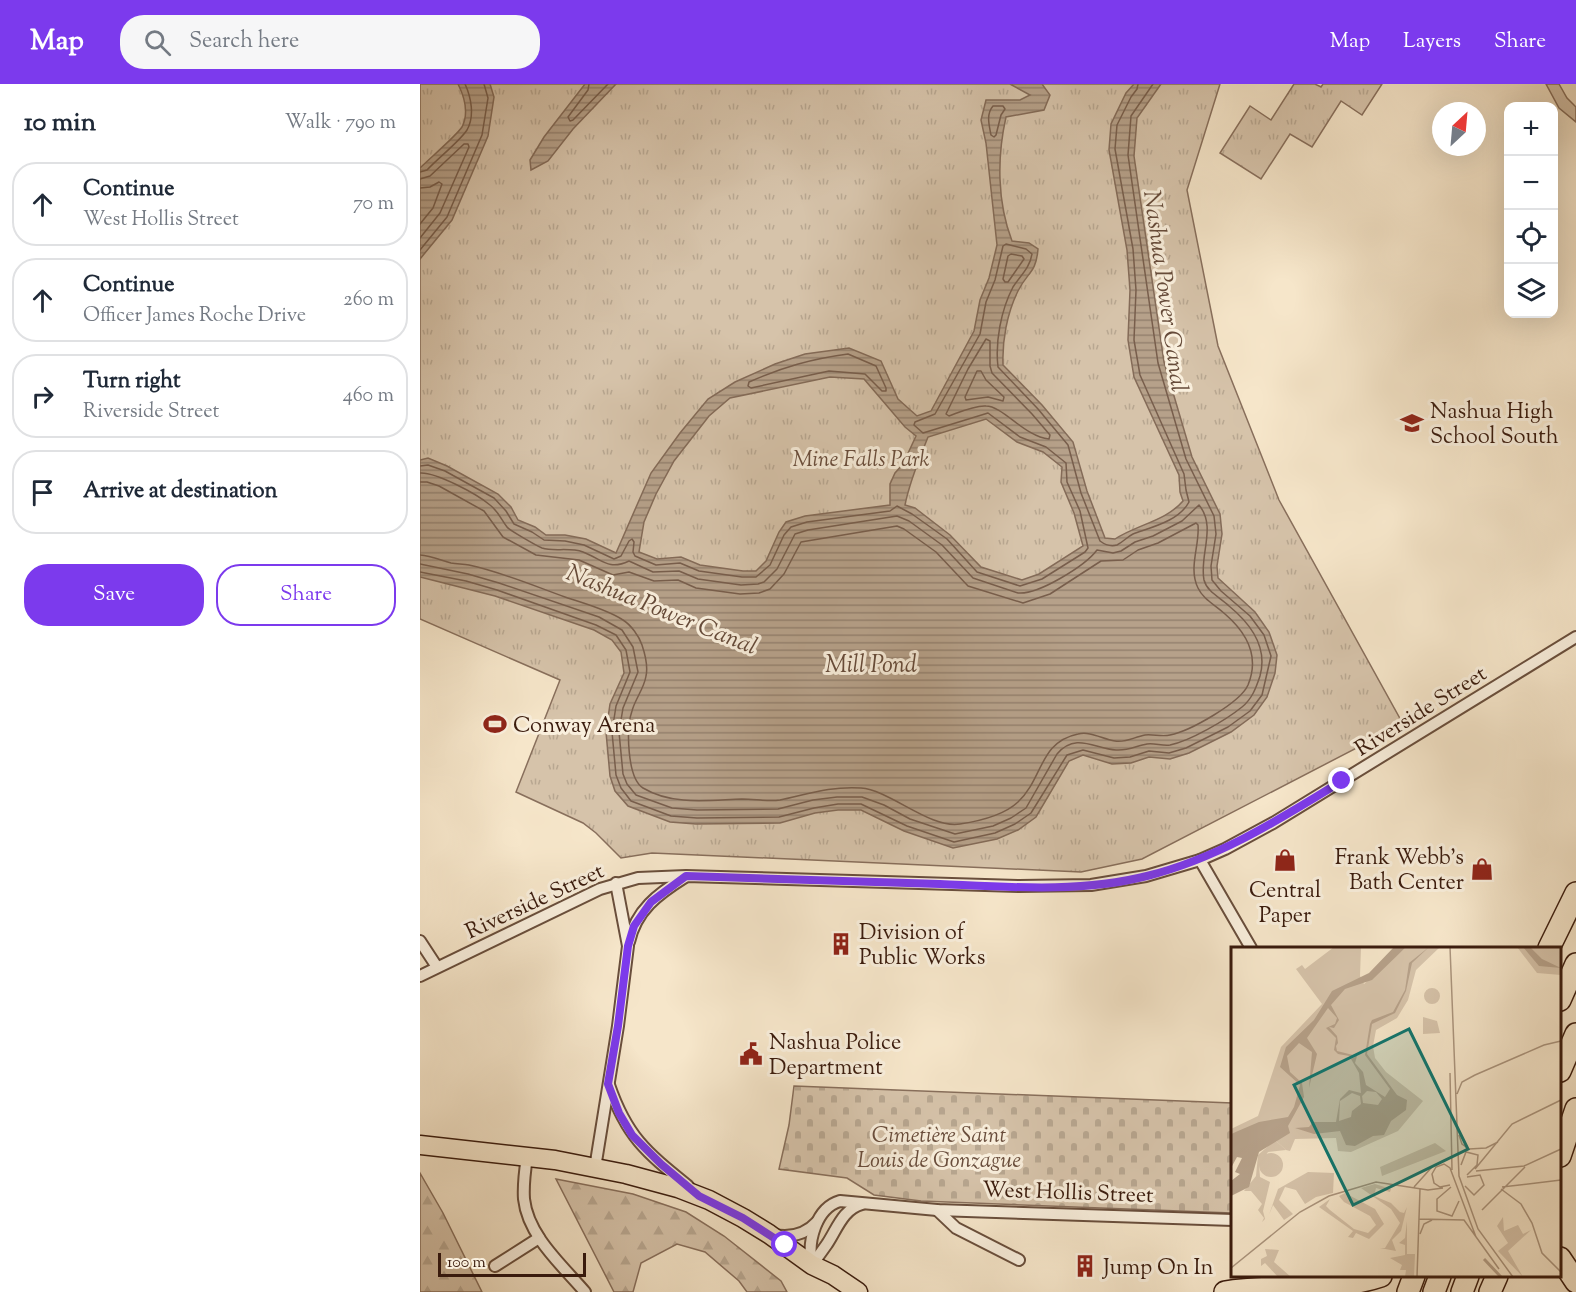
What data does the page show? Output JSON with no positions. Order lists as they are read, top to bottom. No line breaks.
{"streets":{"main road":["West Hollis Street"],"street":["Riverside Street"]},"water":["Nashua Power Canal","Mill Pond"],"parks":["Mine Falls Park","Cimetière Saint Louis de Gonzague"],"places":{"school or university":["Nashua High School South"],"sports":["Conway Arena"],"shop":["Central Paper","Frank Webb's Bath Center"],"building":["Division of Public Works","Jump On In"],"public building":["Nashua Police Department"]},"scale_bar":"100 m","north":"top right","page":{"header":"Map","search":"Search here","nav":["Map","Layers","Share"],"heading":["10 min","Walk · 790 m"],"map_buttons":["+","−"],"list":[["Continue","West Hollis Street","70 m"],["Continue","Officer James Roche Drive","260 m"],["Turn right","Riverside Street","460 m"],"Arrive at destination"],"buttons":["Save","Share"],"scale":"100 m"}}
